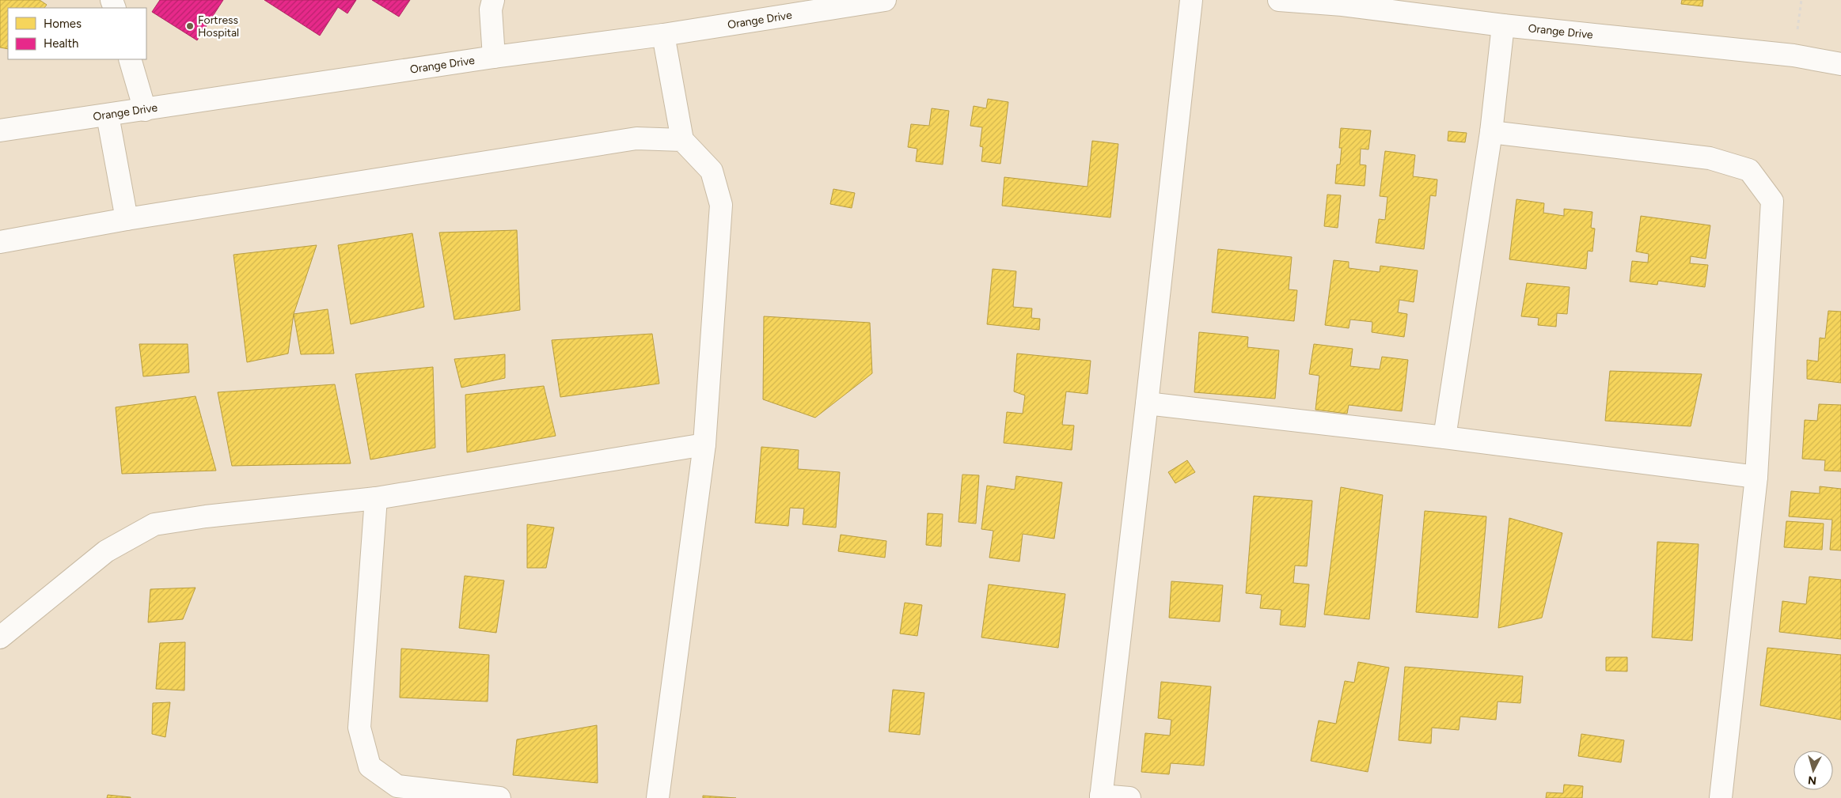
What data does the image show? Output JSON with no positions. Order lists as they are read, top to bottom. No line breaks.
{"streets":{"street":["Orange Drive"]},"places":["Fortress Hospital"],"legend":["Homes","Health"],"north":"bottom"}
